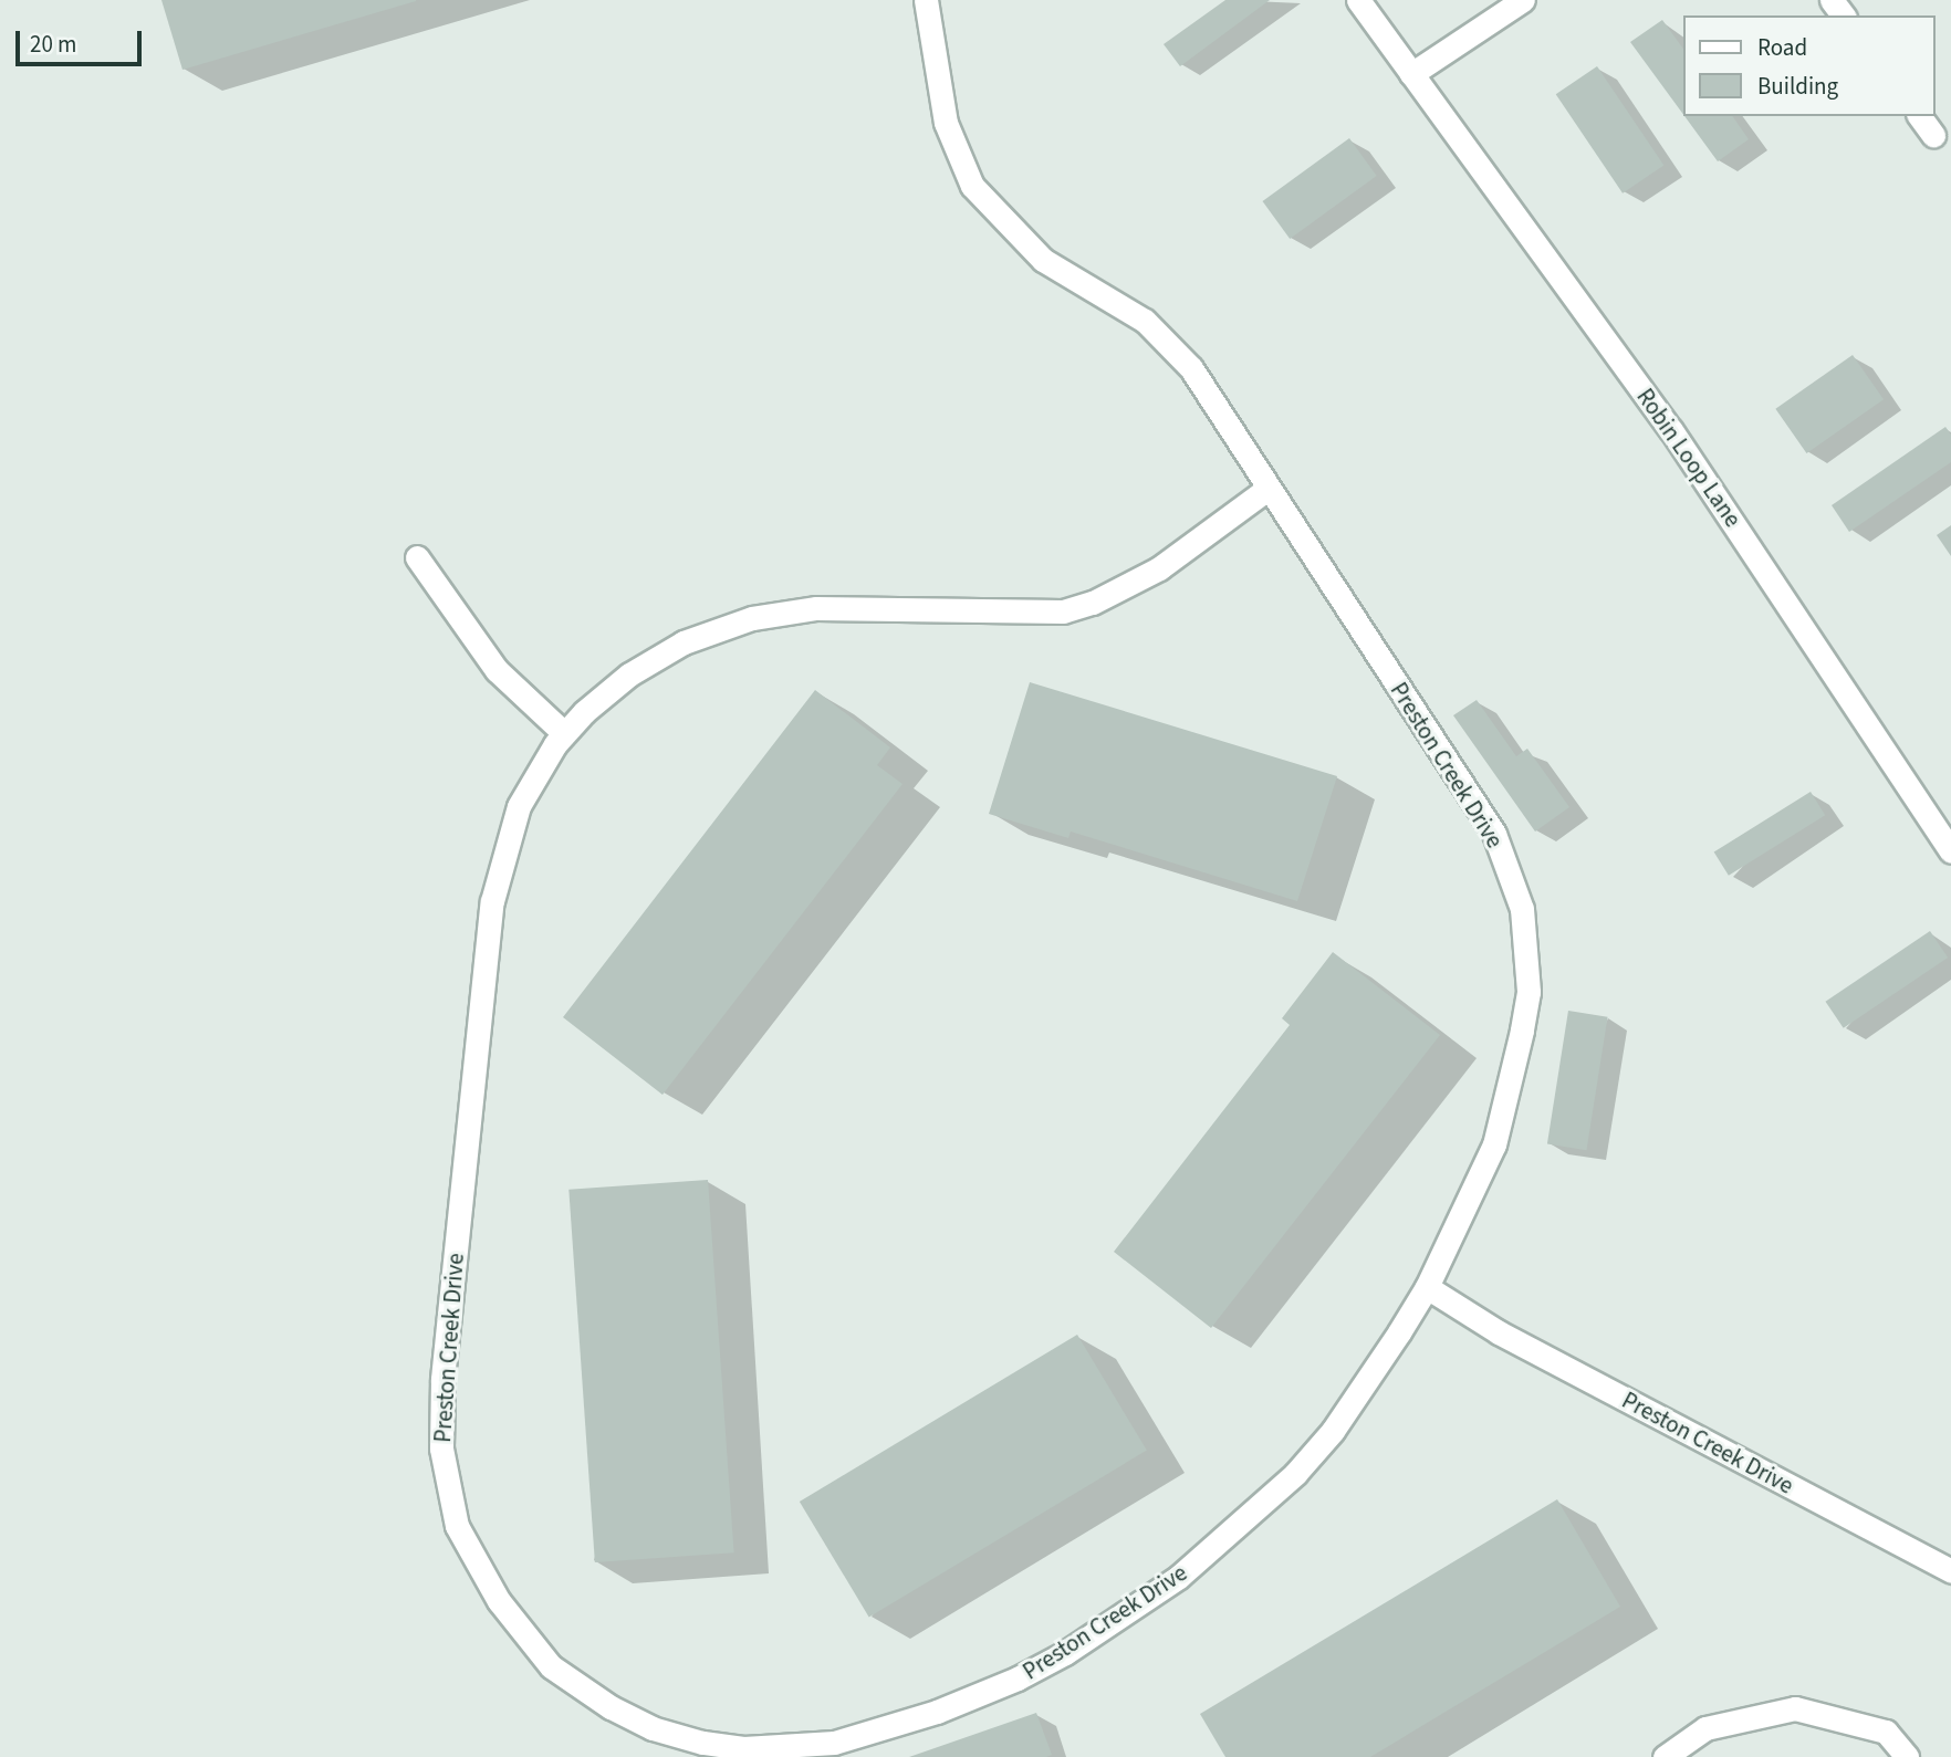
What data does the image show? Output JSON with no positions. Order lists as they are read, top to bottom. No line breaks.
{"streets":{"street":["Robin Loop Lane","Preston Creek Drive"]},"legend":["Road","Building"],"scale_bar":"20 m"}
